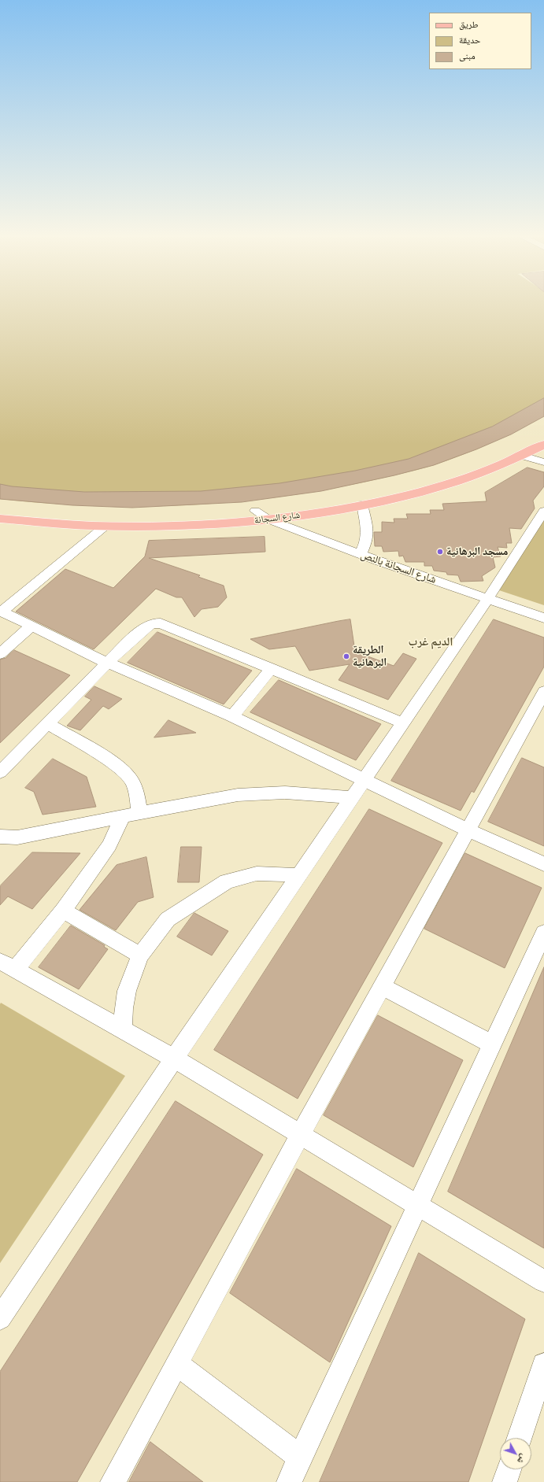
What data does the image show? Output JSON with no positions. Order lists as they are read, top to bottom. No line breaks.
{"streets":{"main road":["شارع السجانة"],"street":["شارع السجانة بالنص"]},"crossings":[["شارع السجانة","شارع السجانة بالنص"]],"districts":["الديم غرب"],"places":["مسجد البرهانية","الطريقة البرهانية"],"legend":["طريق","حديقة","مبنى"],"north":"bottom right"}
